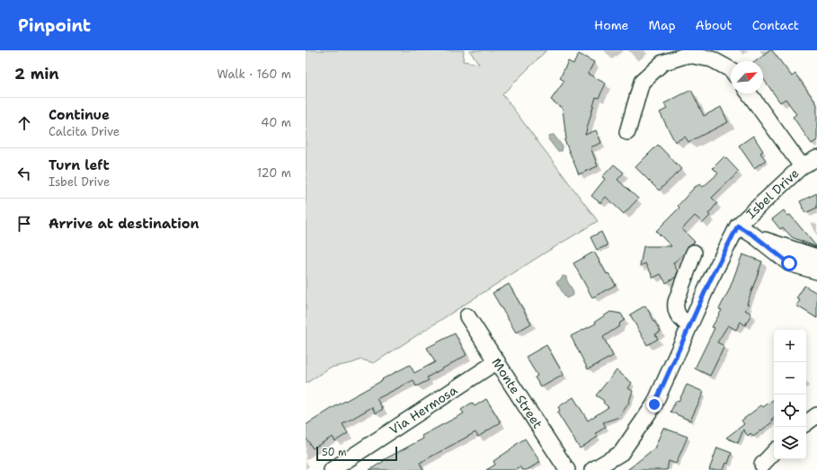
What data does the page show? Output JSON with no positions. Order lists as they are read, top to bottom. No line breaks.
{"streets":{"street":["Isbel Drive","Monte Street","Via Hermosa"]},"crossings":[["Monte Street","Via Hermosa"]],"scale_bar":"50 m","north":"top right","page":{"header":"Pinpoint","nav":["Home","Map","About","Contact"],"heading":["2 min","Walk · 160 m"],"list":[["Continue","Calcita Drive","40 m"],["Turn left","Isbel Drive","120 m"],"Arrive at destination"],"map_buttons":["+","−"],"scale":"50 m"}}
